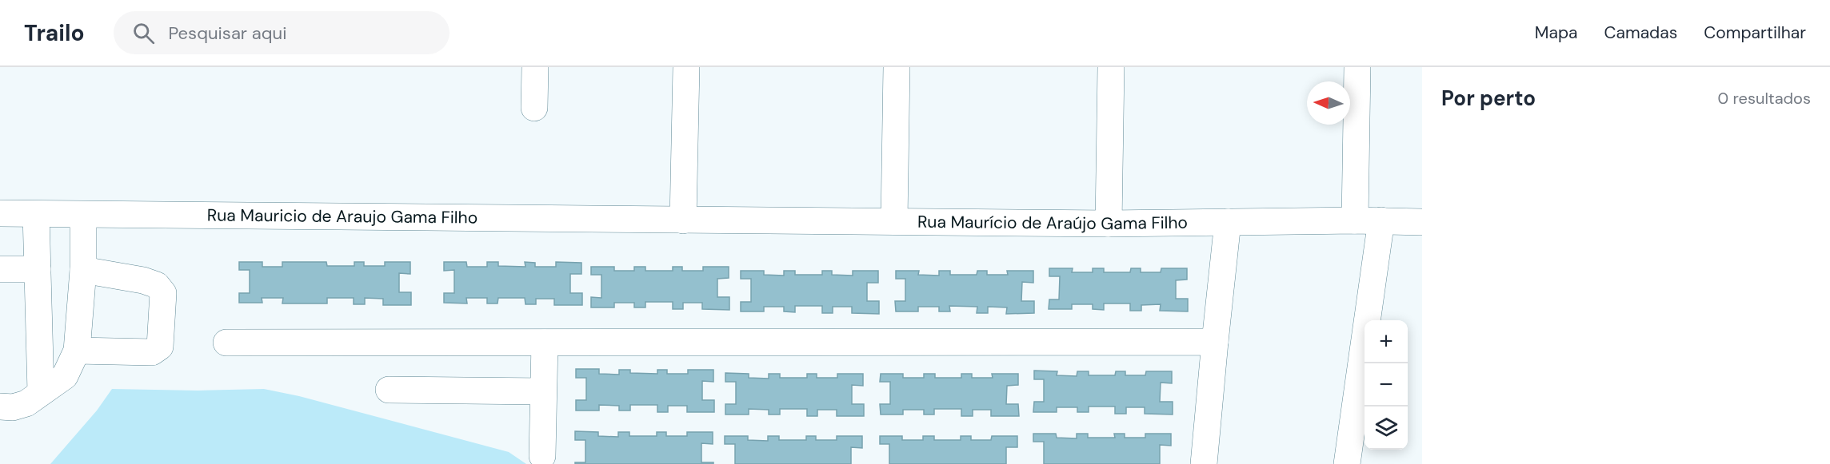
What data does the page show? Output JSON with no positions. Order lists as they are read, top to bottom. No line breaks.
{"streets":{"street":["Rua Mauricio de Araujo Gama Filho","Rua Maurício de Araújo Gama Filho"]},"crossings":[["Rua Mauricio de Araujo Gama Filho","Rua Maurício de Araújo Gama Filho"]],"north":"left","page":{"header":"Trailo","search":"Pesquisar aqui","nav":["Mapa","Camadas","Compartilhar"],"heading":["Por perto","0 resultados"],"map_buttons":["+","−"]}}
